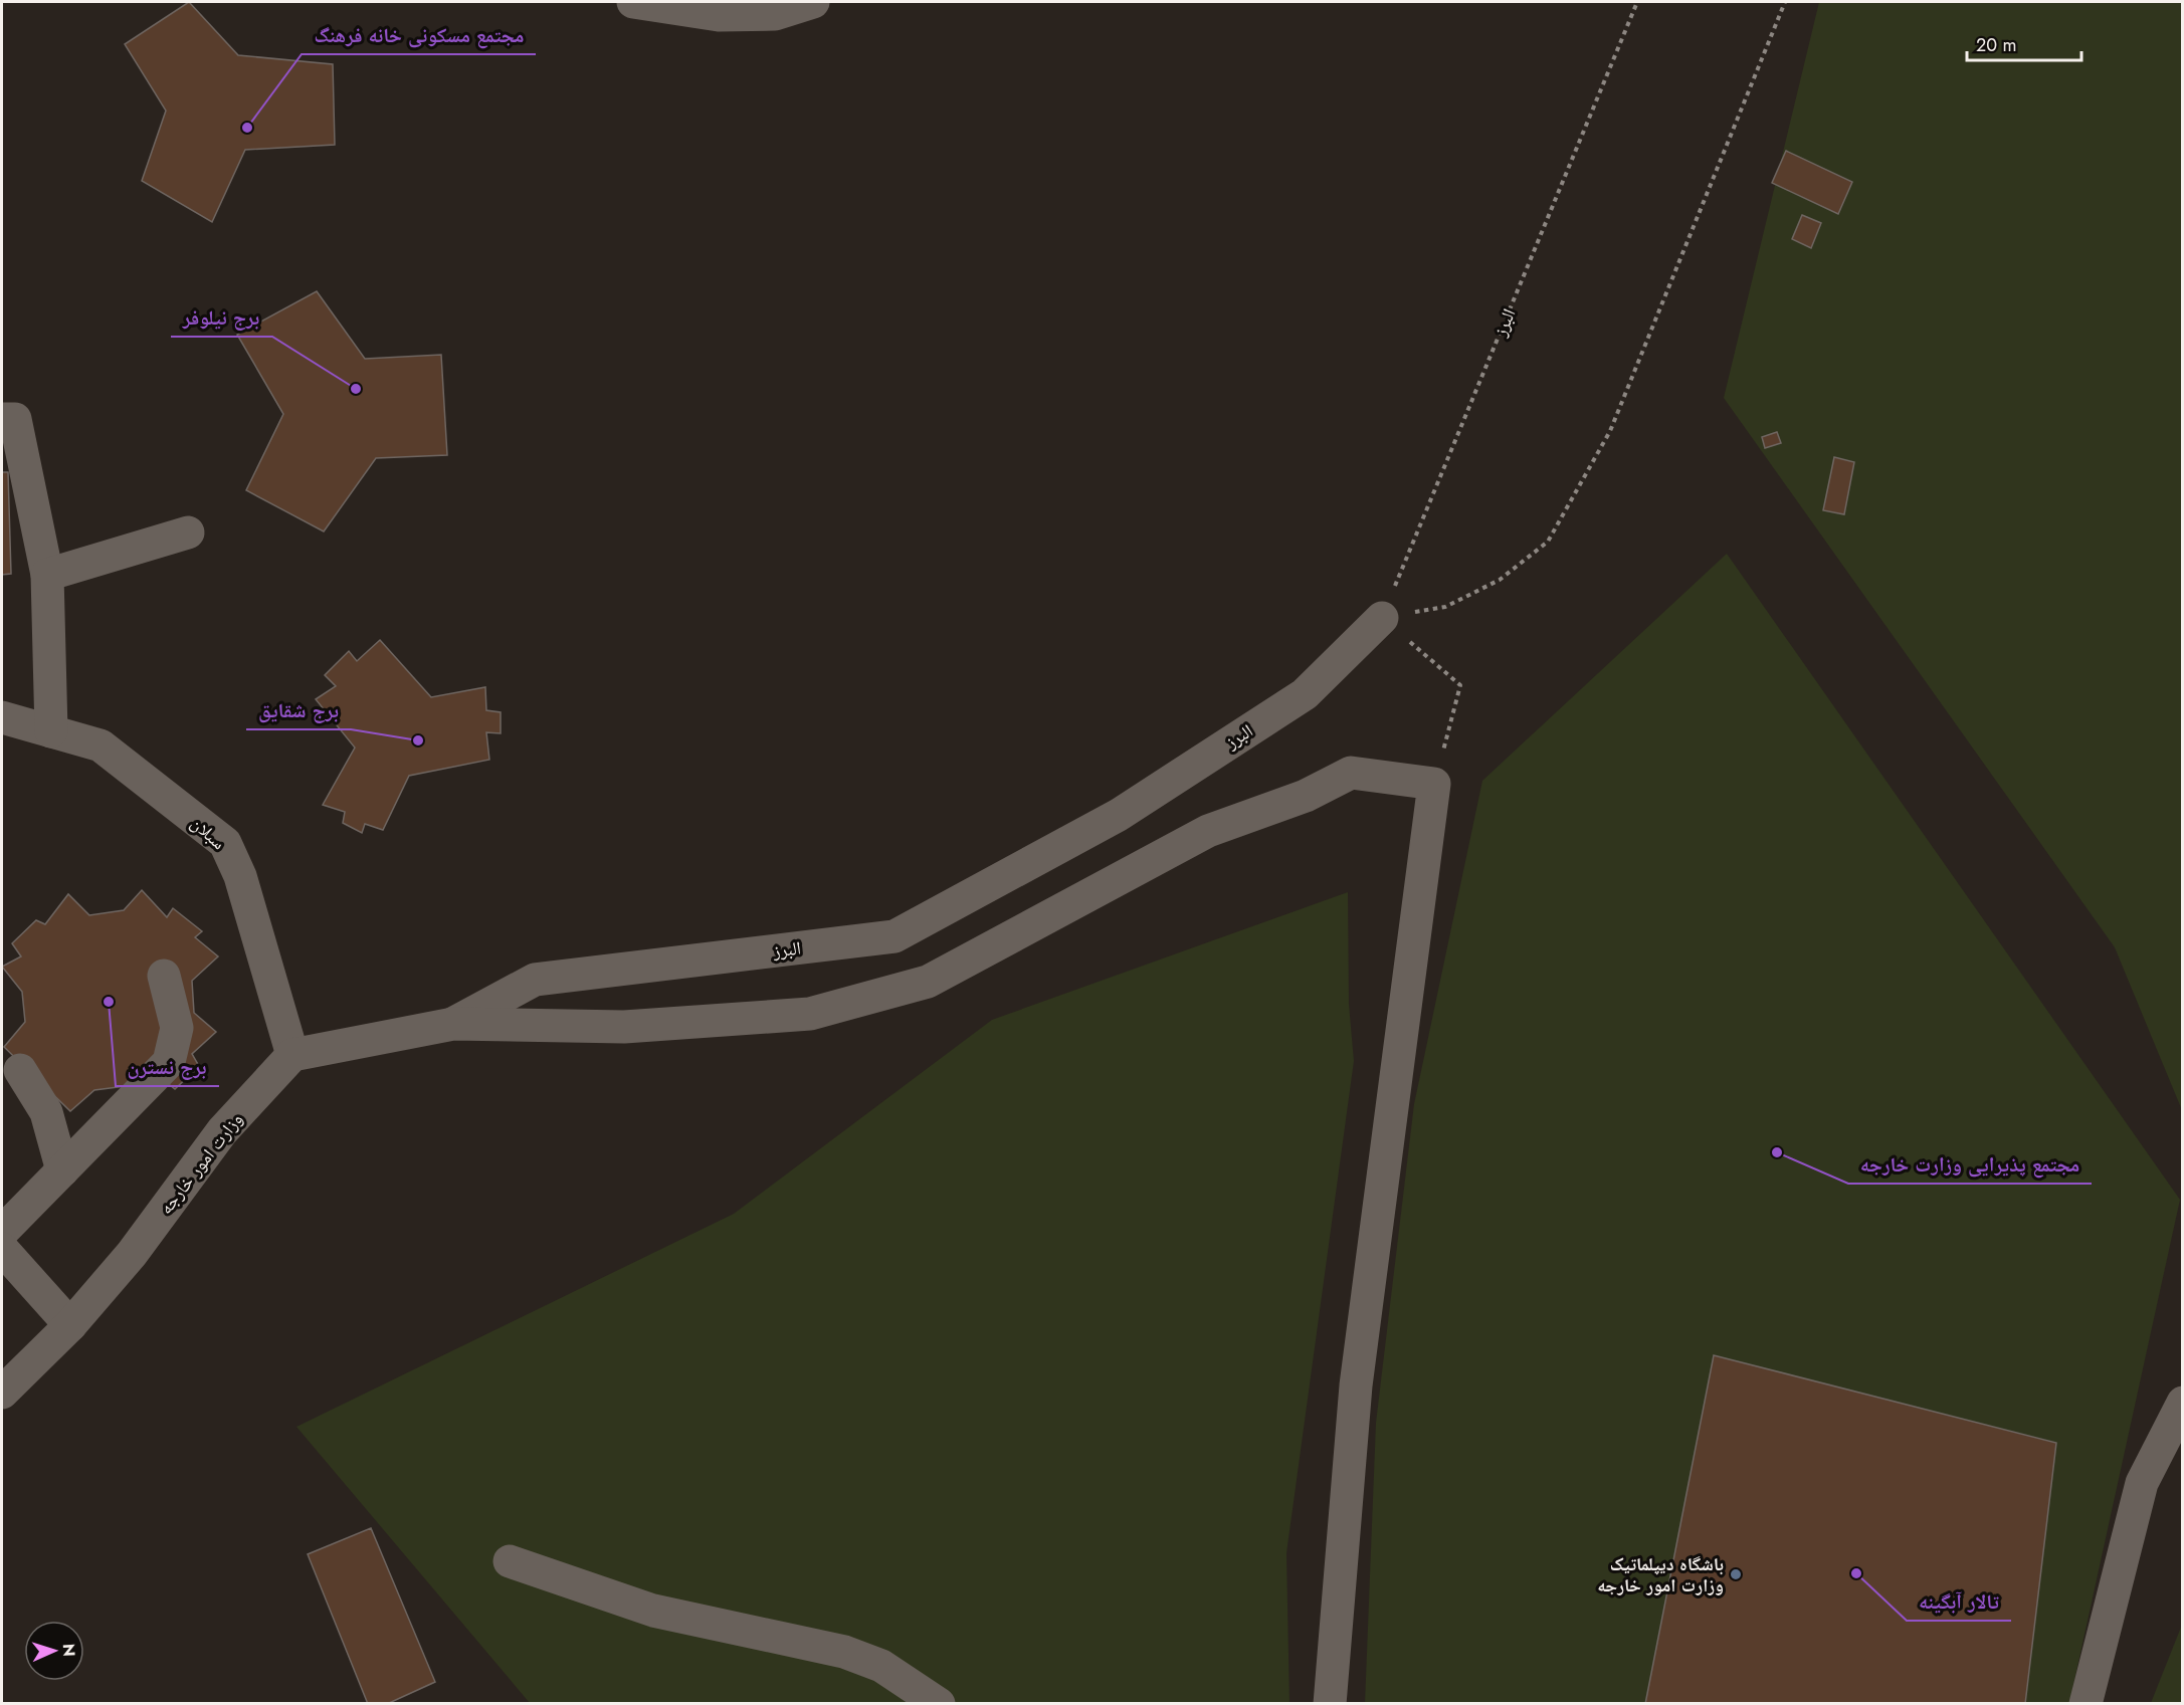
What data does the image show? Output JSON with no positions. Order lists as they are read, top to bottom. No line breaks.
{"streets":{"street":["البرز","سبلان","وزارت امور خارجه"]},"crossings":[["سبلان","وزارت امور خارجه"]],"places":["مجتمع مسکونی خانه فرهنگ","برج نیلوفر","برج شقایق","برج نسترن","مجتمع پذیرایی وزارت خارجه","تالار آبگینه","باشگاه دیپلماتیک وزارت امور خارجه"],"scale_bar":"20 m","north":"right"}
